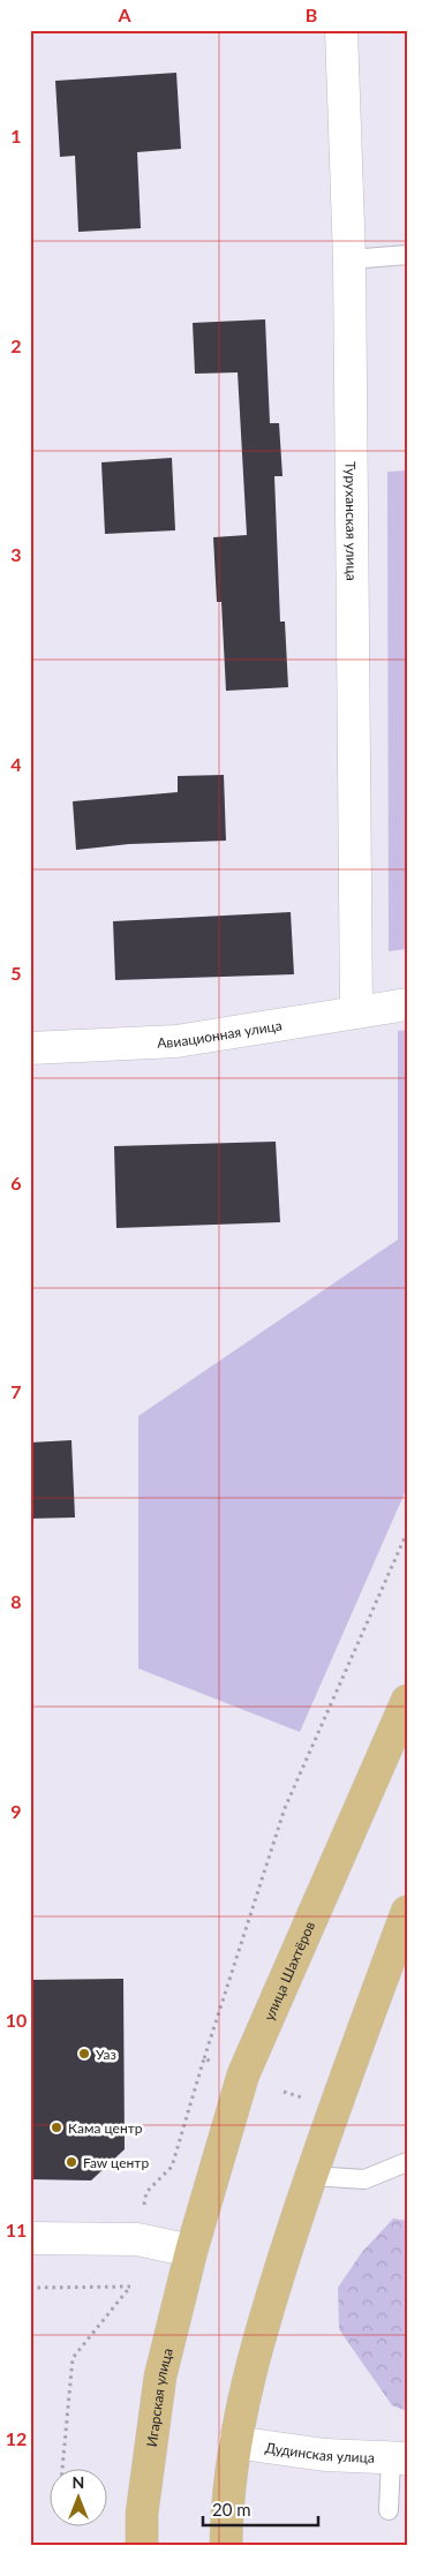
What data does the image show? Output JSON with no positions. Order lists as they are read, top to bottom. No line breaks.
{"streets":{"main road":["улица Шахтёров","Игарская улица"],"street":["Туруханская улица","Авиационная улица","Дудинская улица"]},"crossings":[["Туруханская улица","Авиационная улица"],["улица Шахтёров","Игарская улица"]],"places":["Уаз","Кама центр","Faw центр"],"scale_bar":"20 m","north":"top","grid":{"columns":["A","B"],"rows":["1","2","3","4","5","6","7","8","9","10","11","12"]}}
